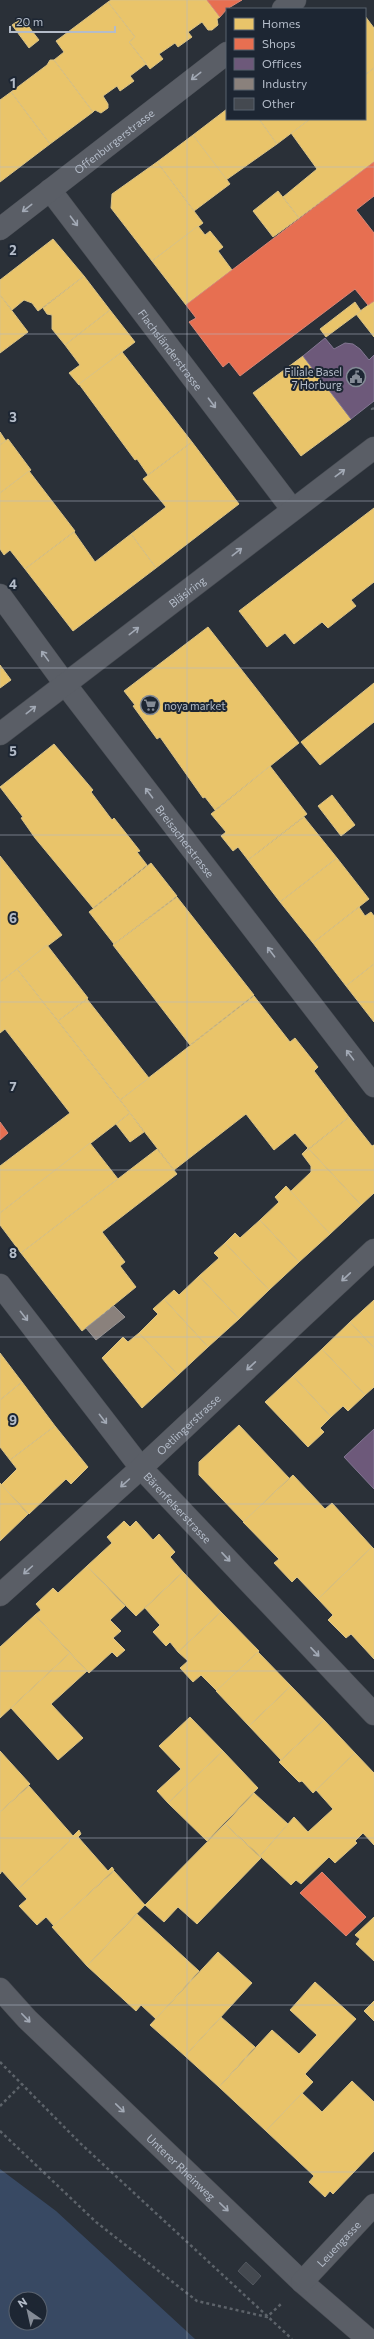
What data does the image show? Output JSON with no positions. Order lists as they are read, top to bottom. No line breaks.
{"streets":{"street":["Offenburgerstrasse","Flachsländerstrasse","Bläsiring","Breisacherstrasse","Oetlingerstrasse","Bärenfelserstrasse","Unterer Rheinweg","Leuengasse"]},"crossings":[["Offenburgerstrasse","Flachsländerstrasse"],["Flachsländerstrasse","Bläsiring"],["Bläsiring","Breisacherstrasse"],["Oetlingerstrasse","Bärenfelserstrasse"],["Unterer Rheinweg","Leuengasse"]],"one_way":["Offenburgerstrasse","Flachsländerstrasse","Bläsiring","Breisacherstrasse","Oetlingerstrasse","Bärenfelserstrasse","Unterer Rheinweg"],"places":{"public building":["Filiale Basel 7 Horburg"],"supermarket":["noya market"]},"legend":["Homes","Shops","Offices","Industry","Other"],"scale_bar":"20 m","north":"top left","grid":{"rows":["1","2","3","4","5","6","7","8","9"]}}
